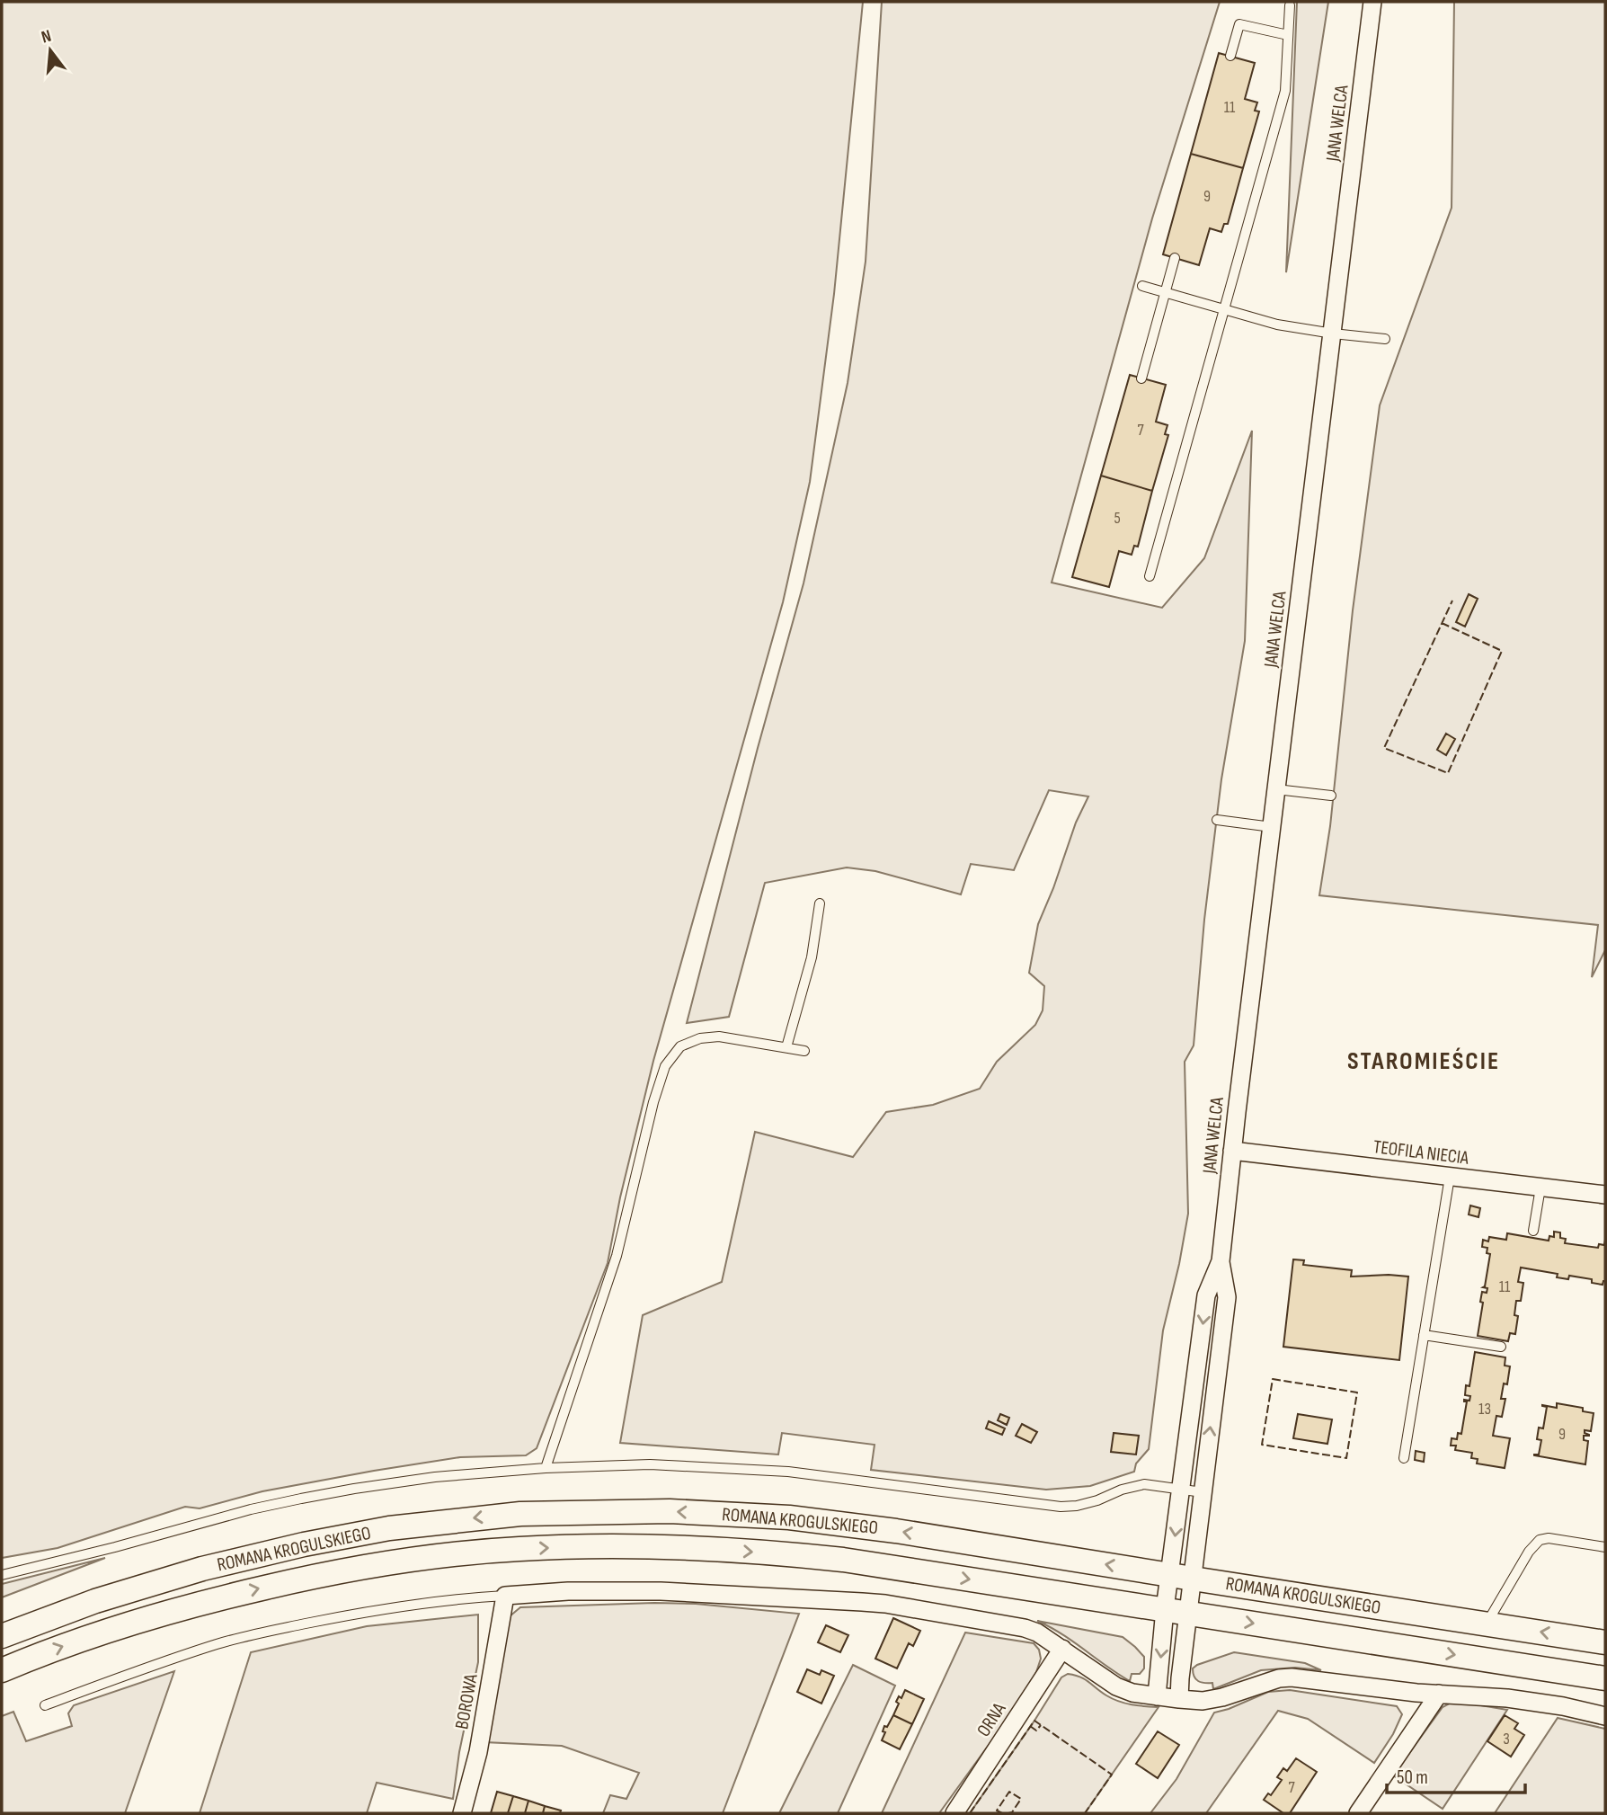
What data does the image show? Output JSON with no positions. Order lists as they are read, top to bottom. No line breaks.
{"streets":{"main road":["ROMANA KROGULSKIEGO"],"street":["JANA WELCA","TEOFILA NIECIA","BOROWA","ORNA"]},"crossings":[["JANA WELCA","TEOFILA NIECIA"],["JANA WELCA","ROMANA KROGULSKIEGO"]],"districts":["STAROMIEŚCIE"],"house_numbers":["11","9","7","5","11","13","9","3","7"],"scale_bar":"50 m","north":"top"}
